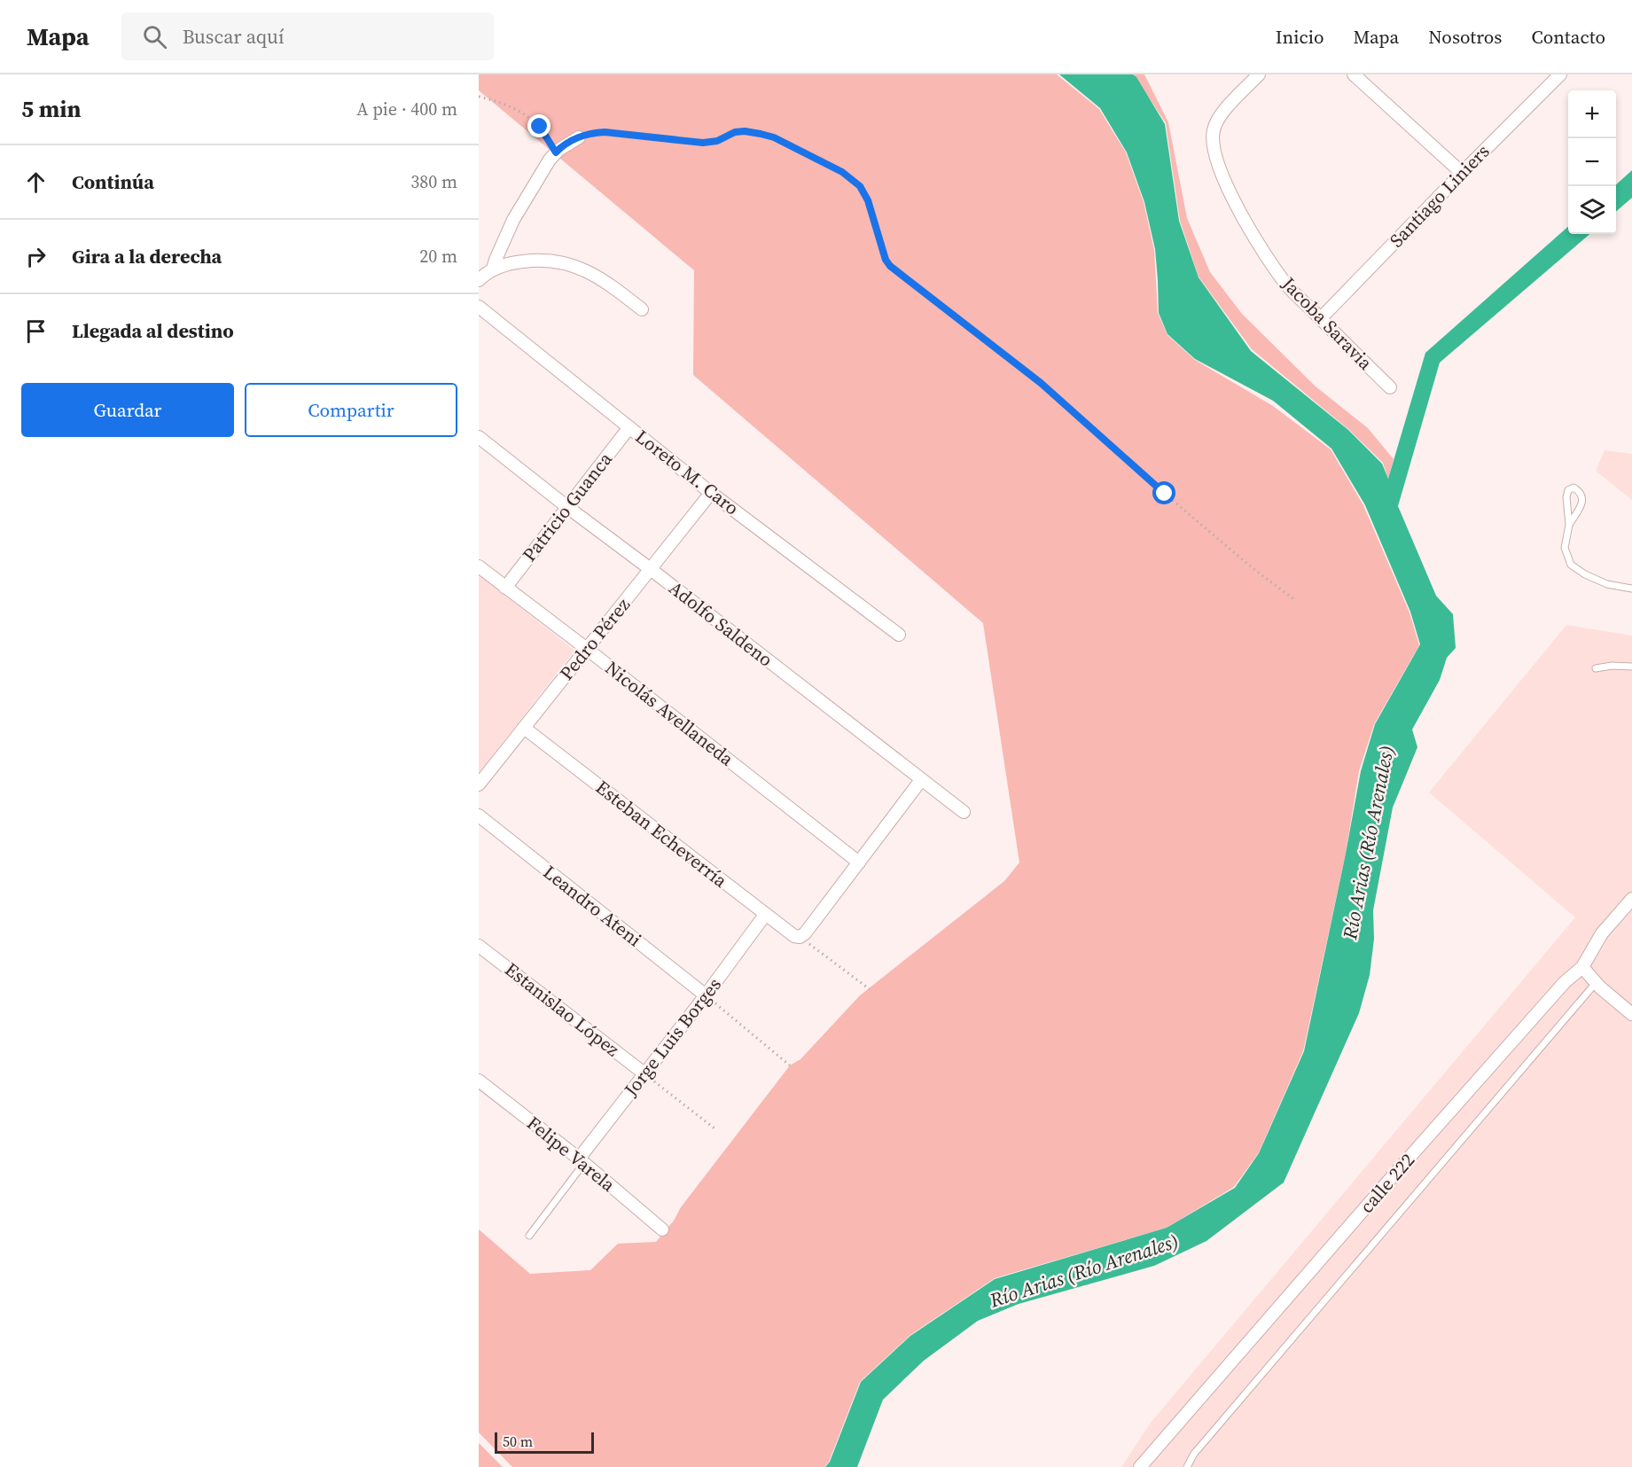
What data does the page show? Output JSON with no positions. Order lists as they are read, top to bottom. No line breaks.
{"streets":{"street":["Santiago Liniers","Jacoba Saravia","Loreto M. Caro","Patricio Guanca","Adolfo Saldeno","Pedro Pérez","Nicolás Avellaneda","Esteban Echeverría","Leandro Ateni","Estanislao López","Jorge Luis Borges","Felipe Varela","calle 222"]},"crossings":[["Santiago Liniers","Jacoba Saravia"],["Loreto M. Caro","Patricio Guanca"],["Loreto M. Caro","Pedro Pérez"],["Patricio Guanca","Adolfo Saldeno"],["Patricio Guanca","Nicolás Avellaneda"],["Adolfo Saldeno","Pedro Pérez"],["Pedro Pérez","Nicolás Avellaneda"],["Pedro Pérez","Esteban Echeverría"],["Esteban Echeverría","Jorge Luis Borges"],["Leandro Ateni","Jorge Luis Borges"],["Estanislao López","Jorge Luis Borges"],["Jorge Luis Borges","Felipe Varela"]],"water":["Río Arias (Río Arenales)"],"scale_bar":"50 m","page":{"header":"Mapa","search":"Buscar aquí","nav":["Inicio","Mapa","Nosotros","Contacto"],"heading":["5 min","A pie · 400 m"],"map_buttons":["+","−"],"list":[["Continúa","380 m"],["Gira a la derecha","20 m"],"Llegada al destino"],"buttons":["Guardar","Compartir"],"scale":"50 m"}}
